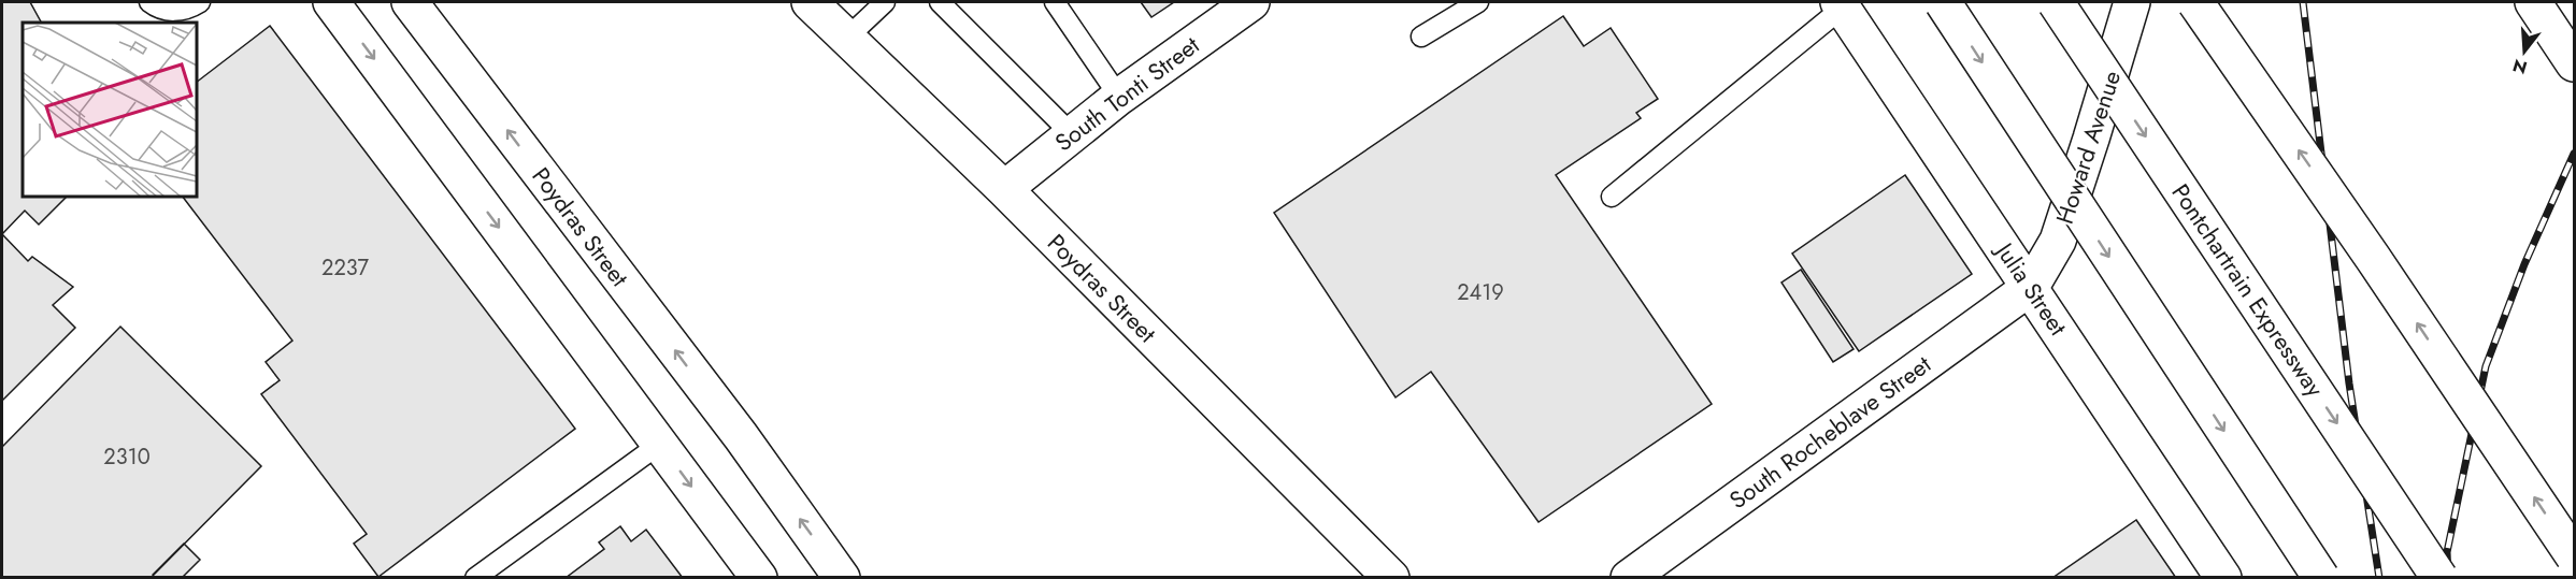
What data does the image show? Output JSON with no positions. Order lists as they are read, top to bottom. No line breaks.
{"streets":{"main road":["South Tonti Street","Howard Avenue","Poydras Street","Julia Street","Pontchartrain Expressway","South Rocheblave Street"]},"crossings":[["South Tonti Street","Poydras Street"],["Howard Avenue","Julia Street"],["Howard Avenue","South Rocheblave Street"],["Julia Street","South Rocheblave Street"]],"house_numbers":["2237","2419","2310"],"north":"bottom"}
